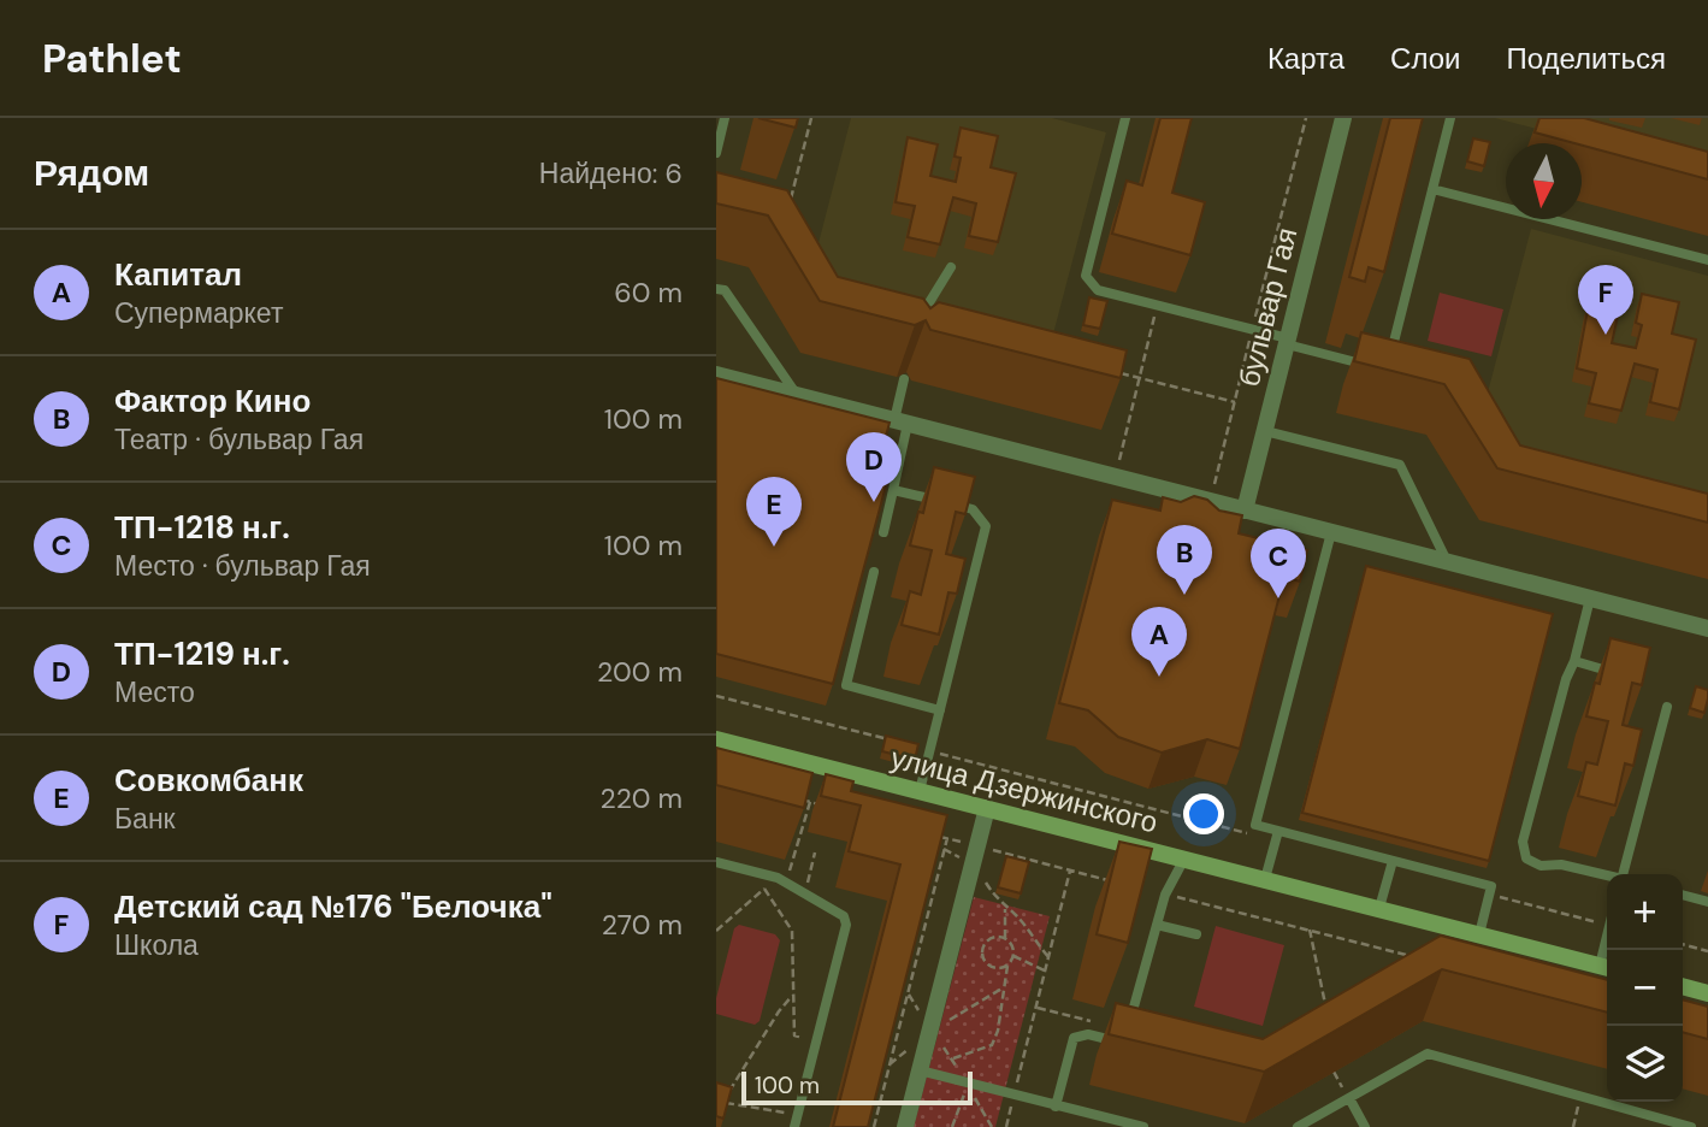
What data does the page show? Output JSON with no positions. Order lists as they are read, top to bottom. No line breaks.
{"streets":{"main road":["улица Дзержинского"],"street":["бульвар Гая"]},"scale_bar":"100 m","north":"bottom","page":{"header":"Pathlet","nav":["Карта","Слои","Поделиться"],"heading":["Рядом","Найдено: 6"],"list":[{"mark":"A","name":"Капитал","note":"Супермаркет","value":"60 m"},{"mark":"B","name":"Фактор Кино","note":"Театр · бульвар Гая","value":"100 m"},{"mark":"C","name":"ТП-1218 н.г.","note":"Место · бульвар Гая","value":"100 m"},{"mark":"D","name":"ТП-1219 н.г.","note":"Место","value":"200 m"},{"mark":"E","name":"Совкомбанк","note":"Банк","value":"220 m"},{"mark":"F","name":"Детский сад №176 \"Белочка\"","note":"Школа","value":"270 m"}],"pins":["F","D","E","B","C","A"],"map_buttons":["+","−"],"scale":"100 m"}}
